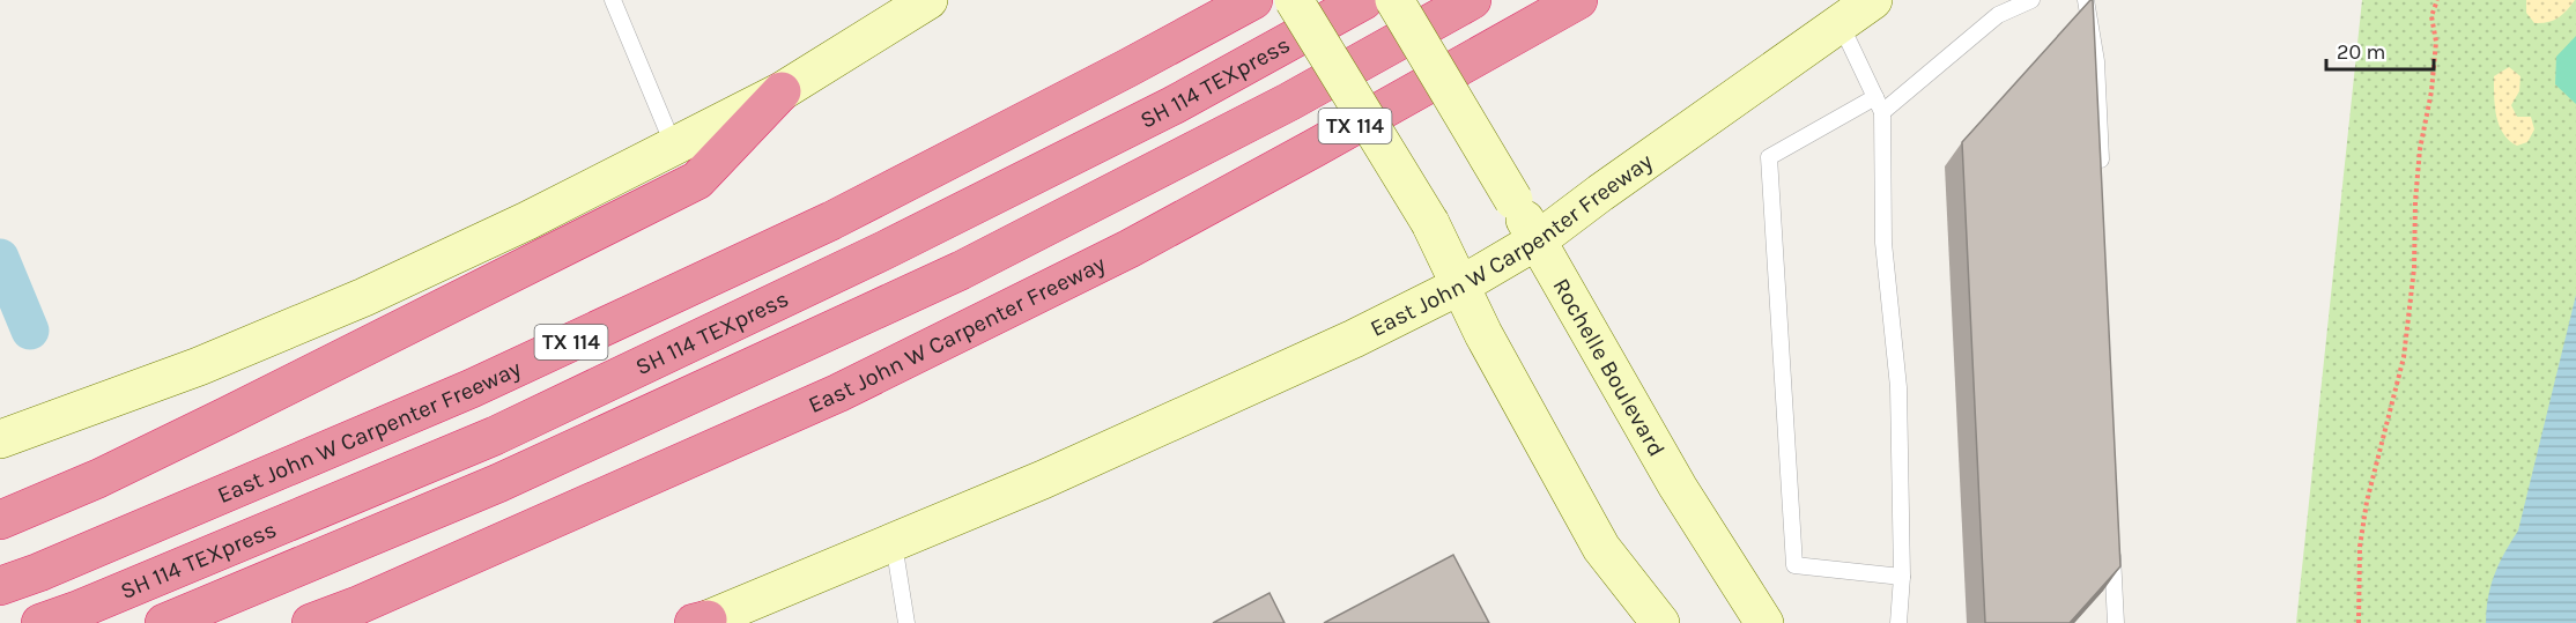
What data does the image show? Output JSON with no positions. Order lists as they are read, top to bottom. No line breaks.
{"streets":{"highway":["SH 114 TEXpress","TX 114","East John W Carpenter Freeway"],"main road":["Rochelle Boulevard"]},"crossings":[["East John W Carpenter Freeway","Rochelle Boulevard"]],"scale_bar":"20 m"}
